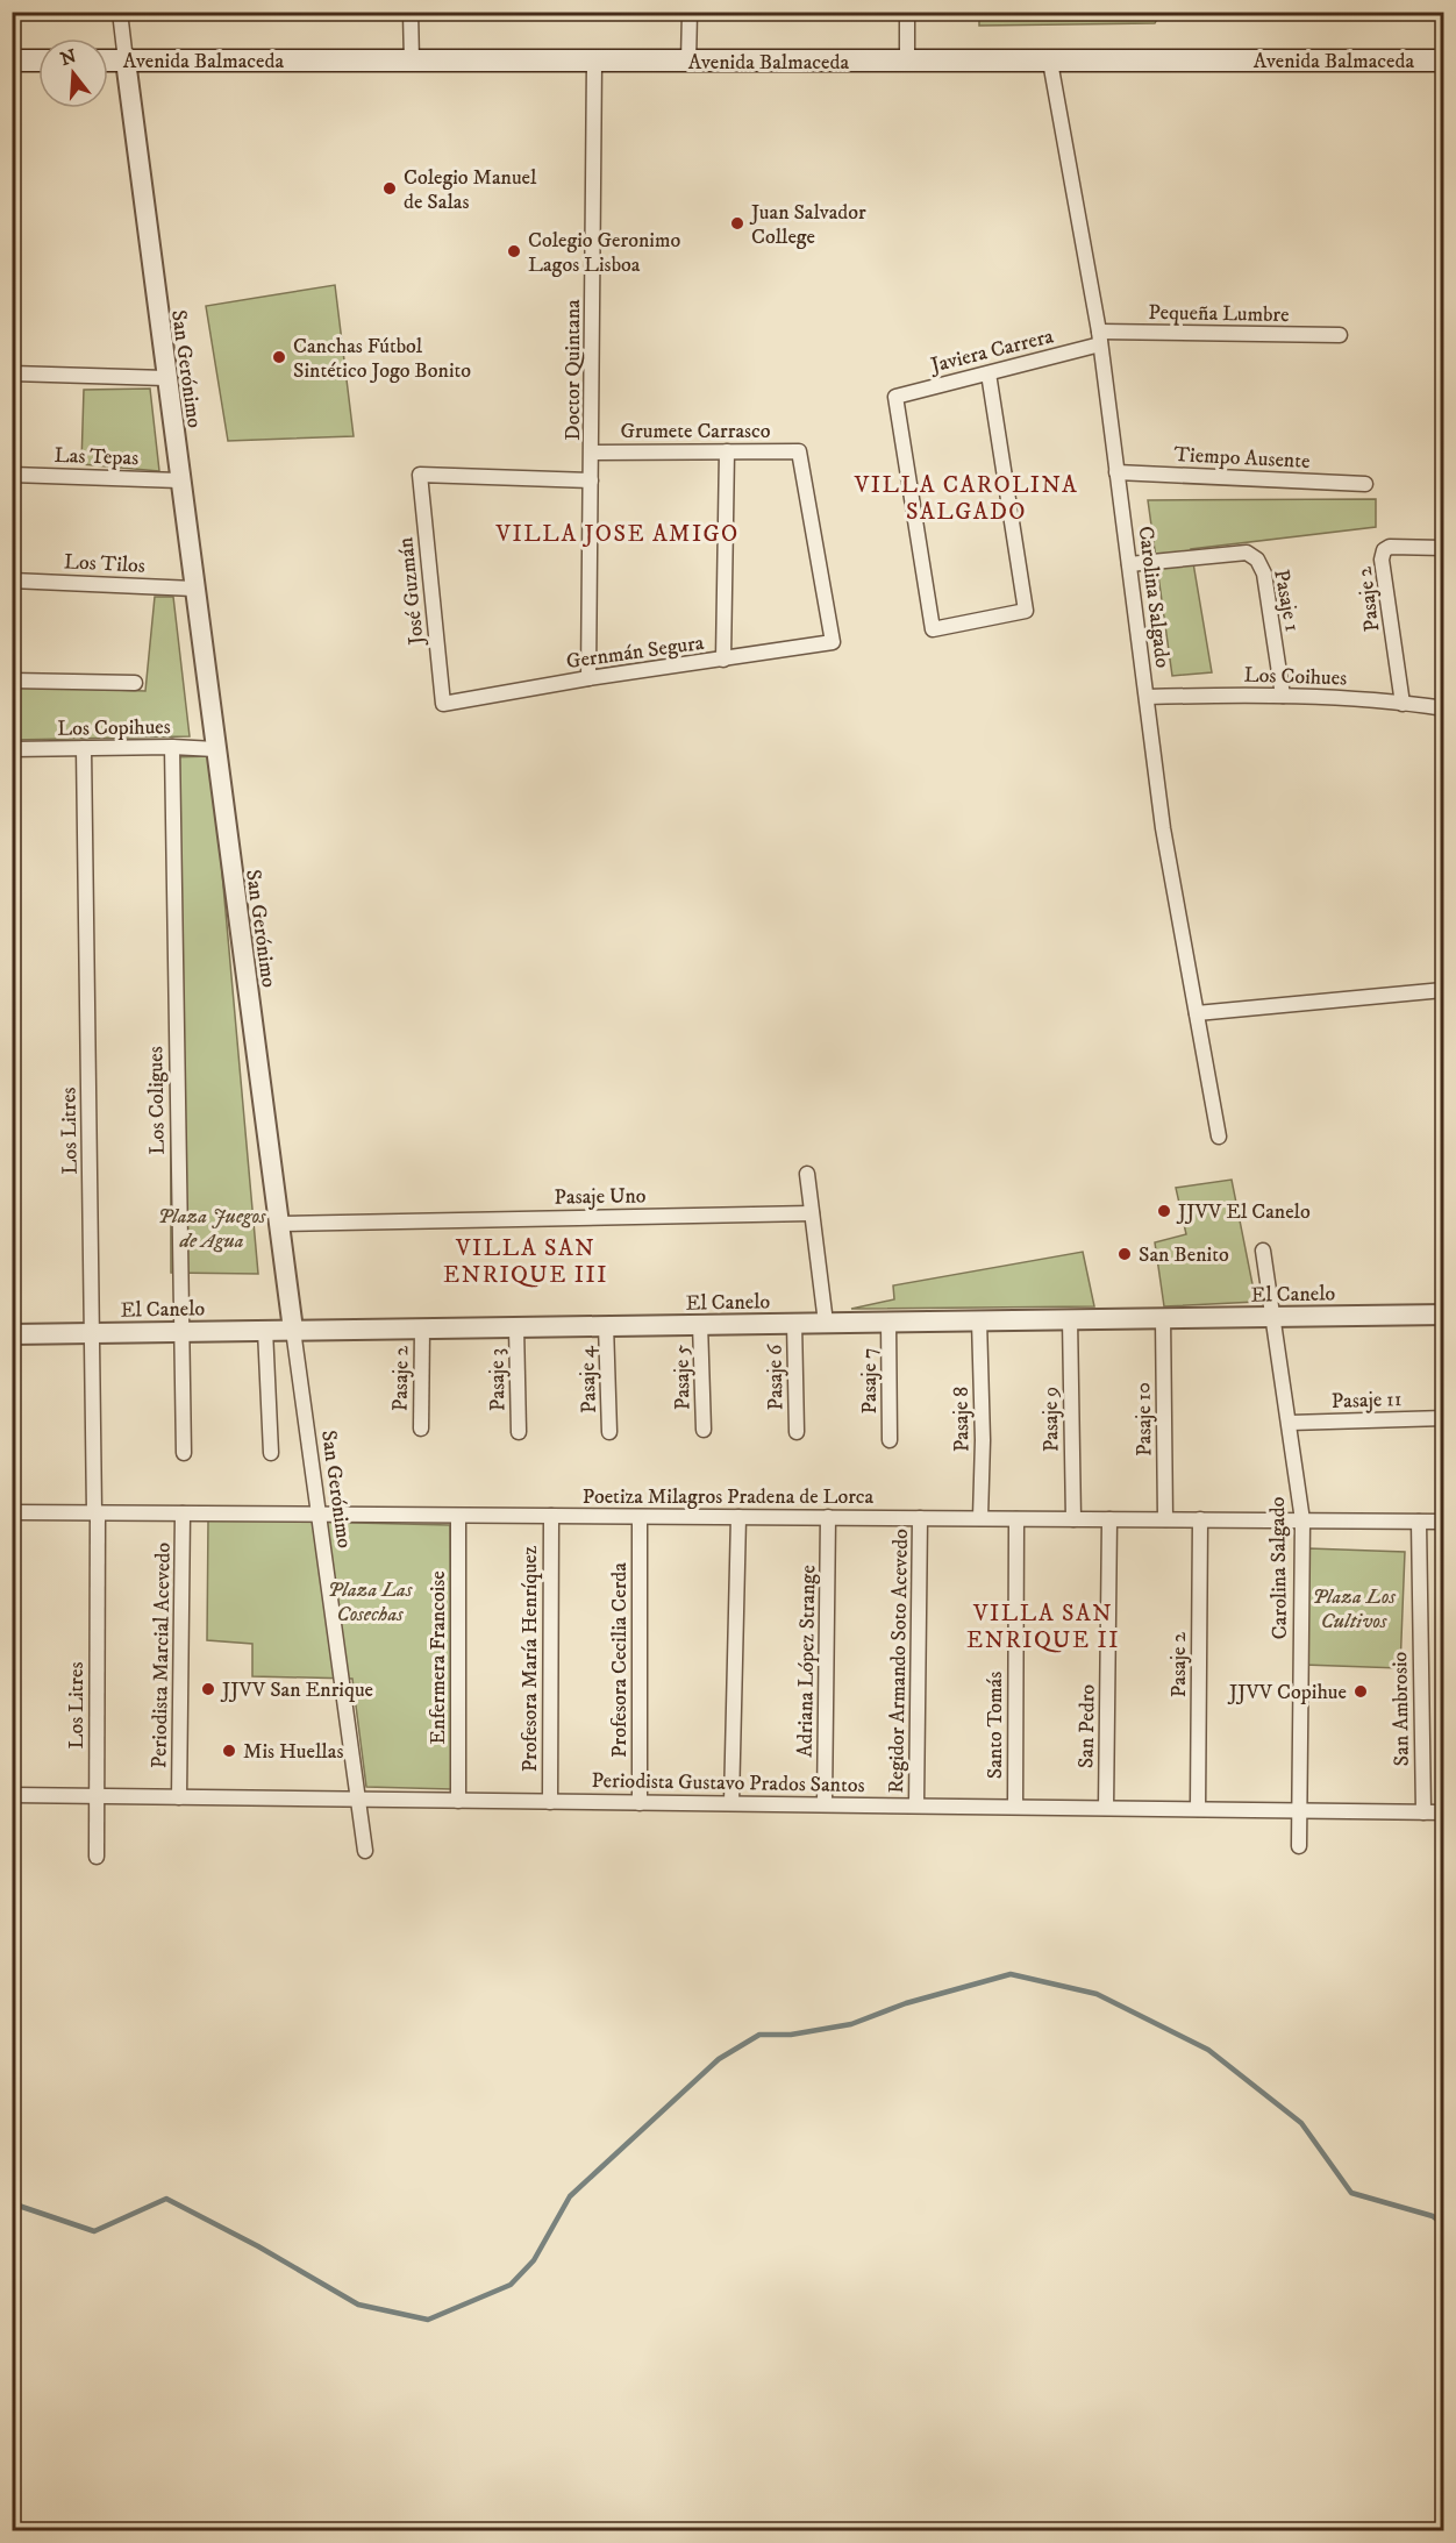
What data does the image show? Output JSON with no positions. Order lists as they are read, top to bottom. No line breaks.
{"streets":{"main road":["Avenida Balmaceda"],"street":["Pequeña Lumbre","Javiera Carrera","San Gerónimo","Doctor Quintana","Grumete Carrasco","Las Tepas","Tiempo Ausente","Los Tilos","José Guzmán","Carolina Salgado","Pasaje 2","Pasaje 1","Gernmán Segura","Los Coihues","Los Copihues","Los Coligues","Los Litres","Pasaje Uno","El Canelo","Pasaje 5","Pasaje 6","Pasaje 3","Pasaje 4","Pasaje 7","Pasaje 11","Pasaje 8","Pasaje 9","Pasaje 10","Poetiza Milagros Pradena de Lorca","Periodista Marcial Acevedo","Enfermera Francoise","Profesora María Henríquez","Profesora Cecilia Cerda","Adriana López Strange","Regidor Armando Soto Acevedo","San Ambrosio","Santo Tomás","San Pedro","Periodista Gustavo Prados Santos"]},"crossings":[["Avenida Balmaceda","San Gerónimo"],["Avenida Balmaceda","Doctor Quintana"],["Avenida Balmaceda","Carolina Salgado"],["Pequeña Lumbre","Javiera Carrera"],["Pequeña Lumbre","Carolina Salgado"],["Javiera Carrera","Carolina Salgado"],["San Gerónimo","Las Tepas"],["San Gerónimo","Los Tilos"],["San Gerónimo","Los Copihues"],["San Gerónimo","Pasaje Uno"],["San Gerónimo","El Canelo"],["San Gerónimo","Poetiza Milagros Pradena de Lorca"],["San Gerónimo","Periodista Gustavo Prados Santos"],["Doctor Quintana","Grumete Carrasco"],["Doctor Quintana","José Guzmán"],["Doctor Quintana","Gernmán Segura"],["Grumete Carrasco","Gernmán Segura"],["Tiempo Ausente","Carolina Salgado"],["José Guzmán","Gernmán Segura"],["Carolina Salgado","Pasaje 1"],["Carolina Salgado","Los Coihues"],["Carolina Salgado","El Canelo"],["Carolina Salgado","Pasaje 11"],["Carolina Salgado","Poetiza Milagros Pradena de Lorca"],["Carolina Salgado","Periodista Gustavo Prados Santos"],["Pasaje 2","Los Coihues"],["Pasaje 2","El Canelo"],["Pasaje 2","Poetiza Milagros Pradena de Lorca"],["Pasaje 2","Periodista Gustavo Prados Santos"],["Pasaje 1","Los Coihues"],["Los Copihues","Los Coligues"],["Los Copihues","Los Litres"],["Los Coligues","El Canelo"],["Los Litres","El Canelo"],["Los Litres","Poetiza Milagros Pradena de Lorca"],["Los Litres","Periodista Gustavo Prados Santos"],["El Canelo","Pasaje 5"],["El Canelo","Pasaje 6"],["El Canelo","Pasaje 3"],["El Canelo","Pasaje 4"],["El Canelo","Pasaje 7"],["El Canelo","Pasaje 8"],["El Canelo","Pasaje 9"],["El Canelo","Pasaje 10"],["Pasaje 8","Poetiza Milagros Pradena de Lorca"],["Pasaje 9","Poetiza Milagros Pradena de Lorca"],["Pasaje 10","Poetiza Milagros Pradena de Lorca"],["Poetiza Milagros Pradena de Lorca","Periodista Marcial Acevedo"],["Poetiza Milagros Pradena de Lorca","Enfermera Francoise"],["Poetiza Milagros Pradena de Lorca","Profesora María Henríquez"],["Poetiza Milagros Pradena de Lorca","Profesora Cecilia Cerda"],["Poetiza Milagros Pradena de Lorca","Adriana López Strange"],["Poetiza Milagros Pradena de Lorca","Regidor Armando Soto Acevedo"],["Poetiza Milagros Pradena de Lorca","San Ambrosio"],["Poetiza Milagros Pradena de Lorca","Santo Tomás"],["Poetiza Milagros Pradena de Lorca","San Pedro"],["Periodista Marcial Acevedo","Periodista Gustavo Prados Santos"],["Enfermera Francoise","Periodista Gustavo Prados Santos"],["Profesora María Henríquez","Periodista Gustavo Prados Santos"],["Profesora Cecilia Cerda","Periodista Gustavo Prados Santos"],["Adriana López Strange","Periodista Gustavo Prados Santos"],["Regidor Armando Soto Acevedo","Periodista Gustavo Prados Santos"],["San Ambrosio","Periodista Gustavo Prados Santos"],["Santo Tomás","Periodista Gustavo Prados Santos"],["San Pedro","Periodista Gustavo Prados Santos"]],"districts":["VILLA CAROLINA SALGADO","VILLA JOSE AMIGO","VILLA SAN ENRIQUE III","VILLA SAN ENRIQUE II"],"parks":["Plaza Juegos de Agua","Plaza Las Cosechas","Plaza Los Cultivos"],"places":["Colegio Manuel de Salas","Juan Salvador College","Colegio Geronimo Lagos Lisboa","Canchas Fútbol Sintético Jogo Bonito","JJVV El Canelo","San Benito","JJVV San Enrique","JJVV Copihue","Mis Huellas"],"north":"top"}
